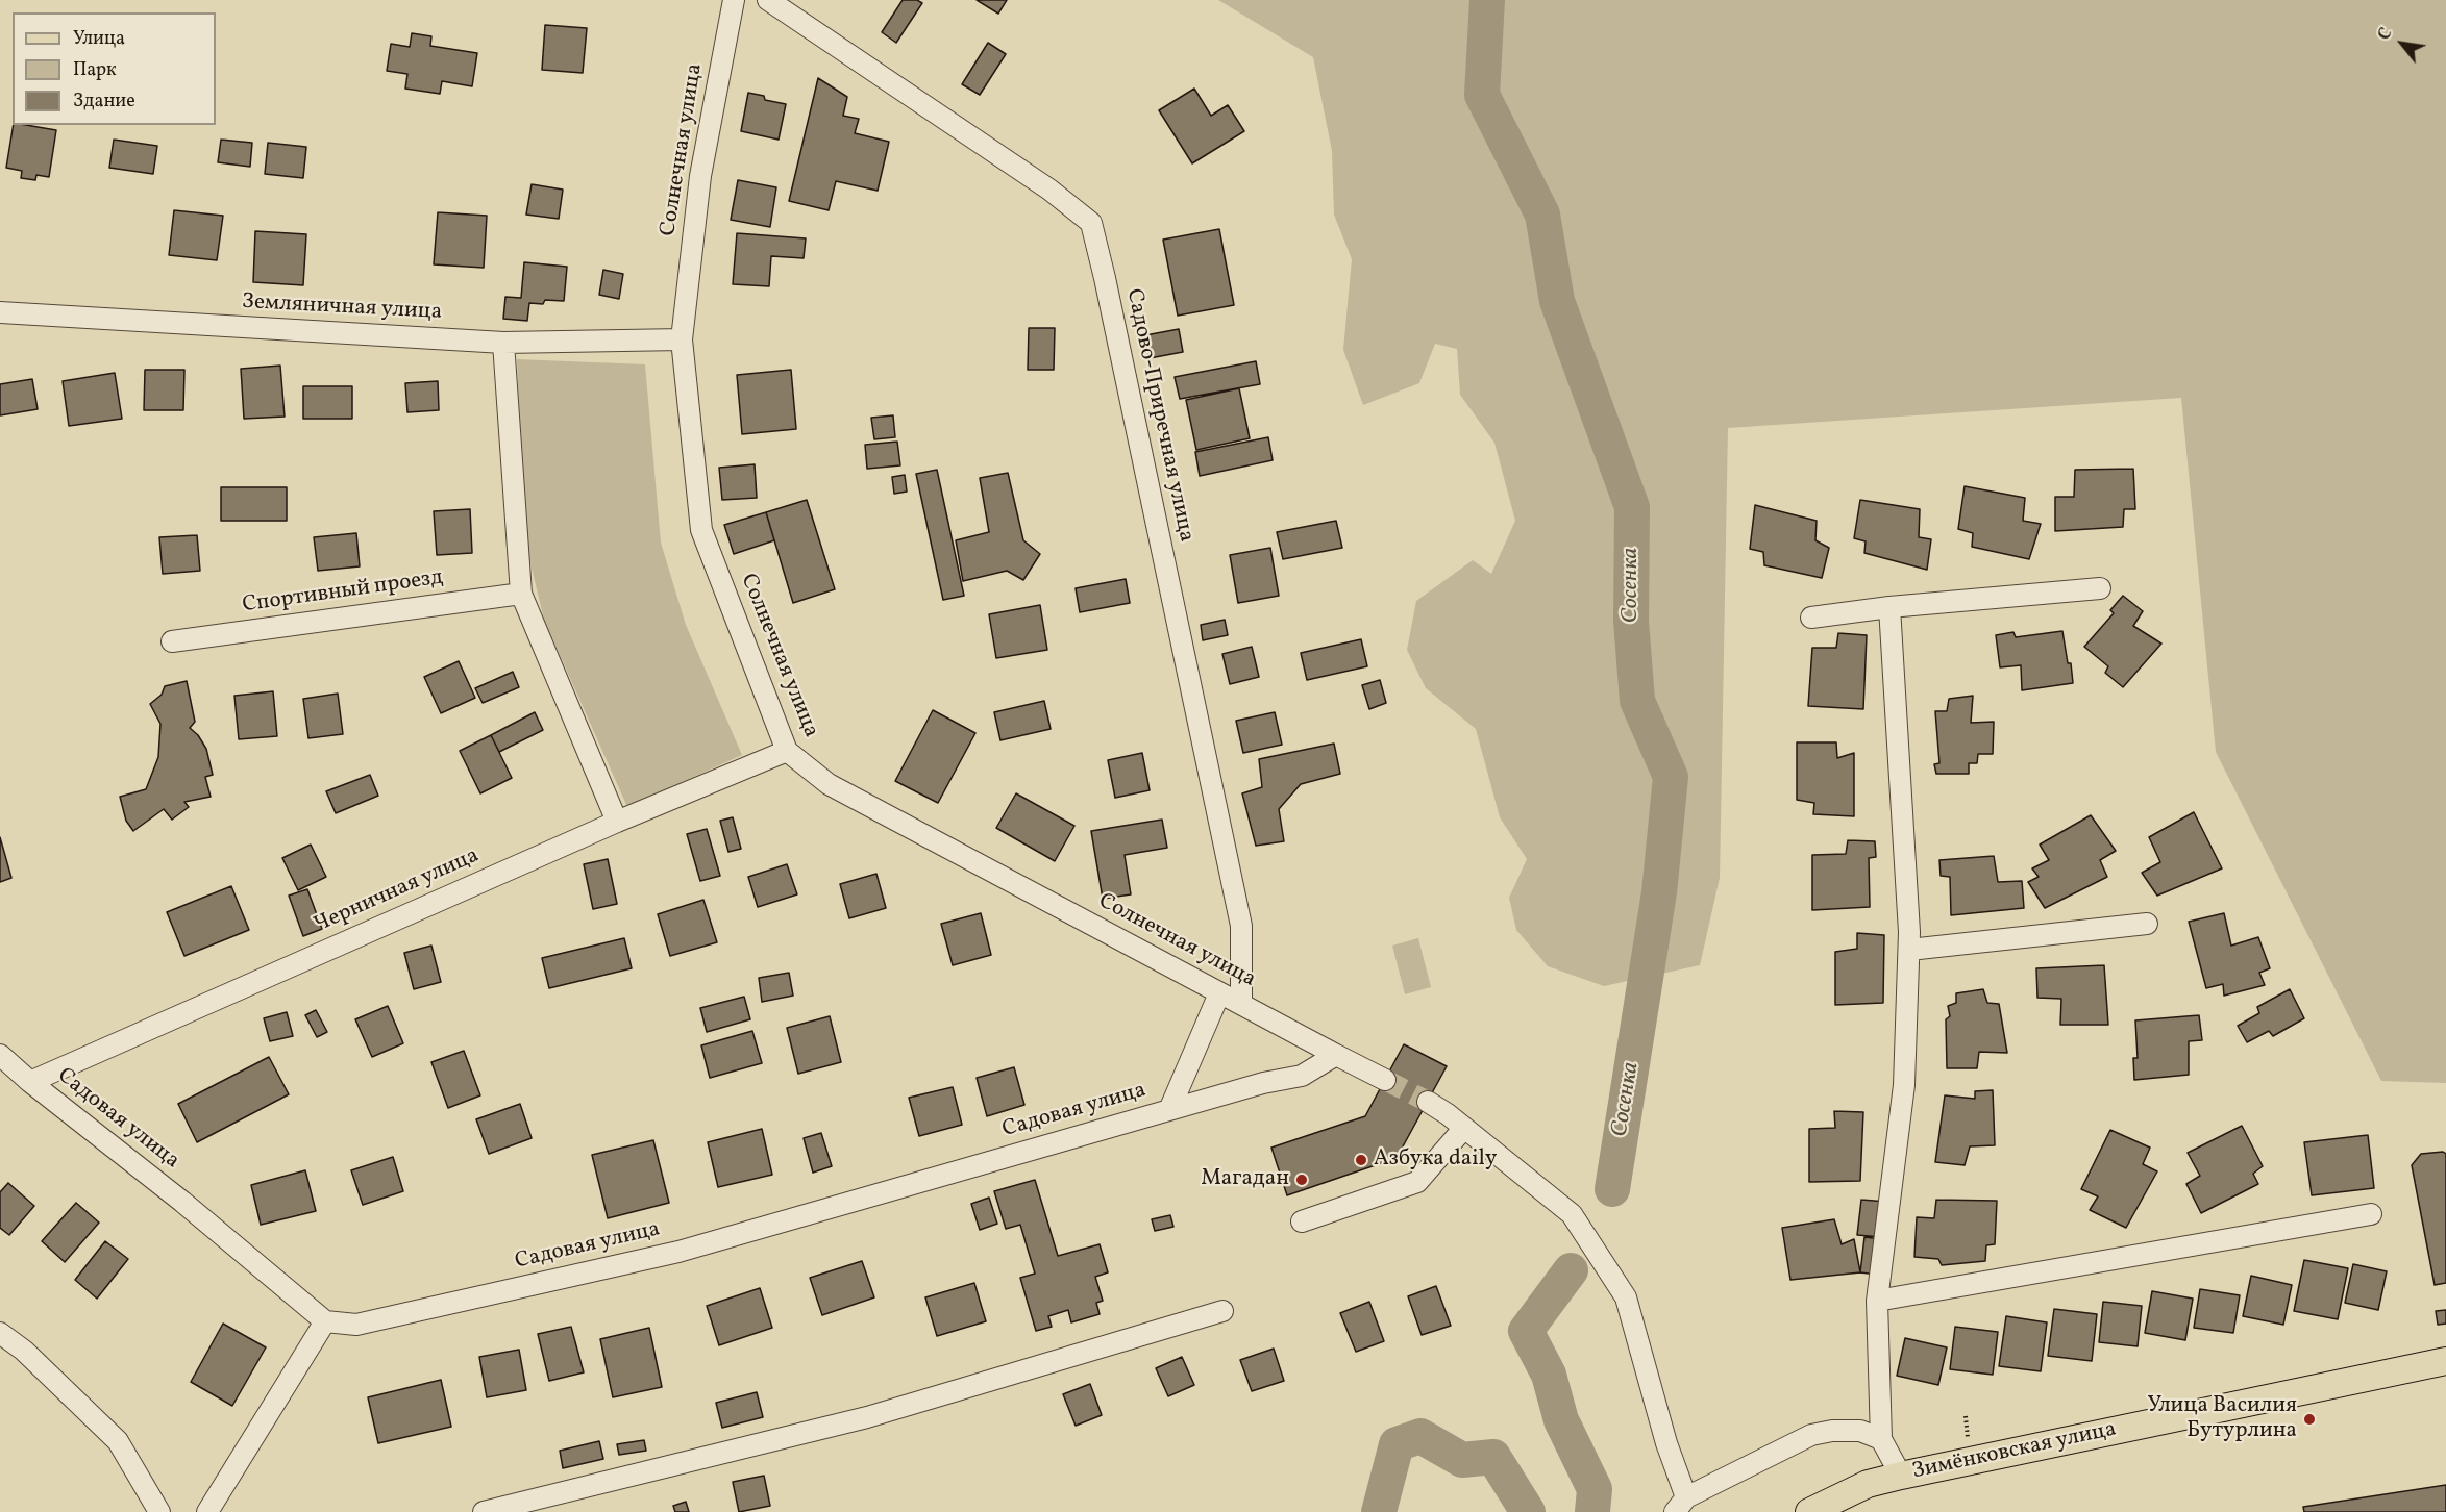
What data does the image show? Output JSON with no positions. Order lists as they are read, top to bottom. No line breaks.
{"streets":{"main road":["Зимёнковская улица"],"street":["Солнечная улица","Земляничная улица","Садово-Приречная улица","Спортивный проезд","Черничная улица","Садовая улица"]},"crossings":[["Солнечная улица","Земляничная улица"],["Солнечная улица","Садово-Приречная улица"],["Солнечная улица","Черничная улица"],["Солнечная улица","Садовая улица"],["Черничная улица","Садовая улица"]],"water":["Сосенка"],"places":["Азбука daily","Магадан","Улица Василия Бутурлина"],"legend":["Улица","Парк","Здание"],"north":"top left"}
